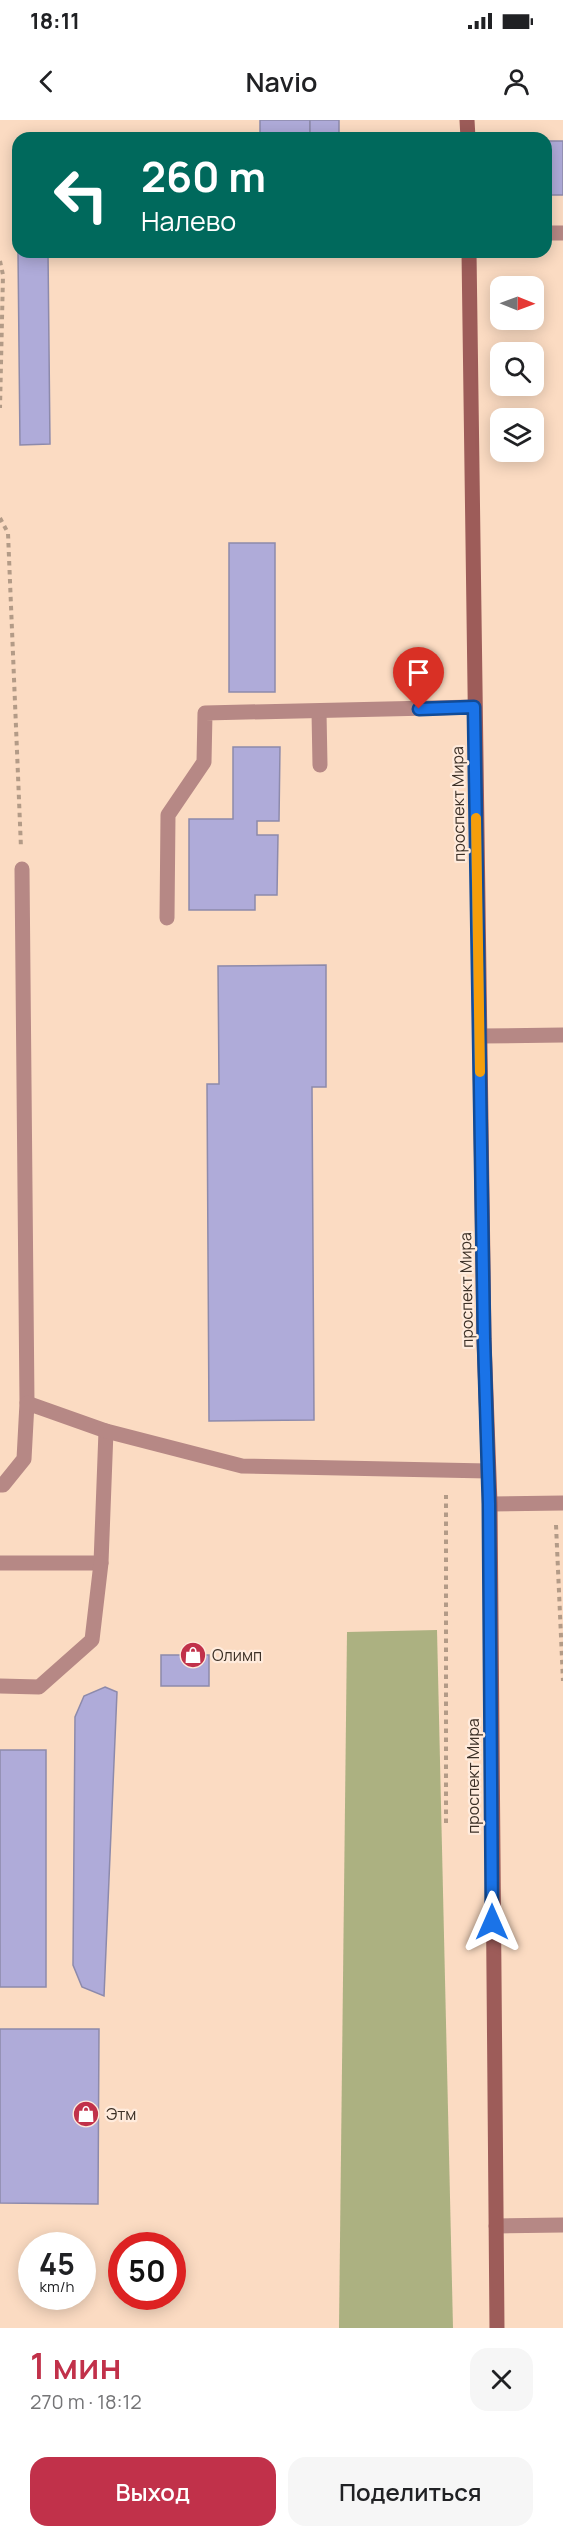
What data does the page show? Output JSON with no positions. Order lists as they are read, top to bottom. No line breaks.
{"streets":{"main road":["проспект Мира"]},"places":{"shop":["Олимп","Этм"]},"north":"right","page":{"status":"18:11","header":"Navio","turn":["260 m","Налево"],"speed":"45 km/h","limit":"50","heading":["1 мин","270 m · 18:12"],"buttons":["Выход","Поделиться"]}}
